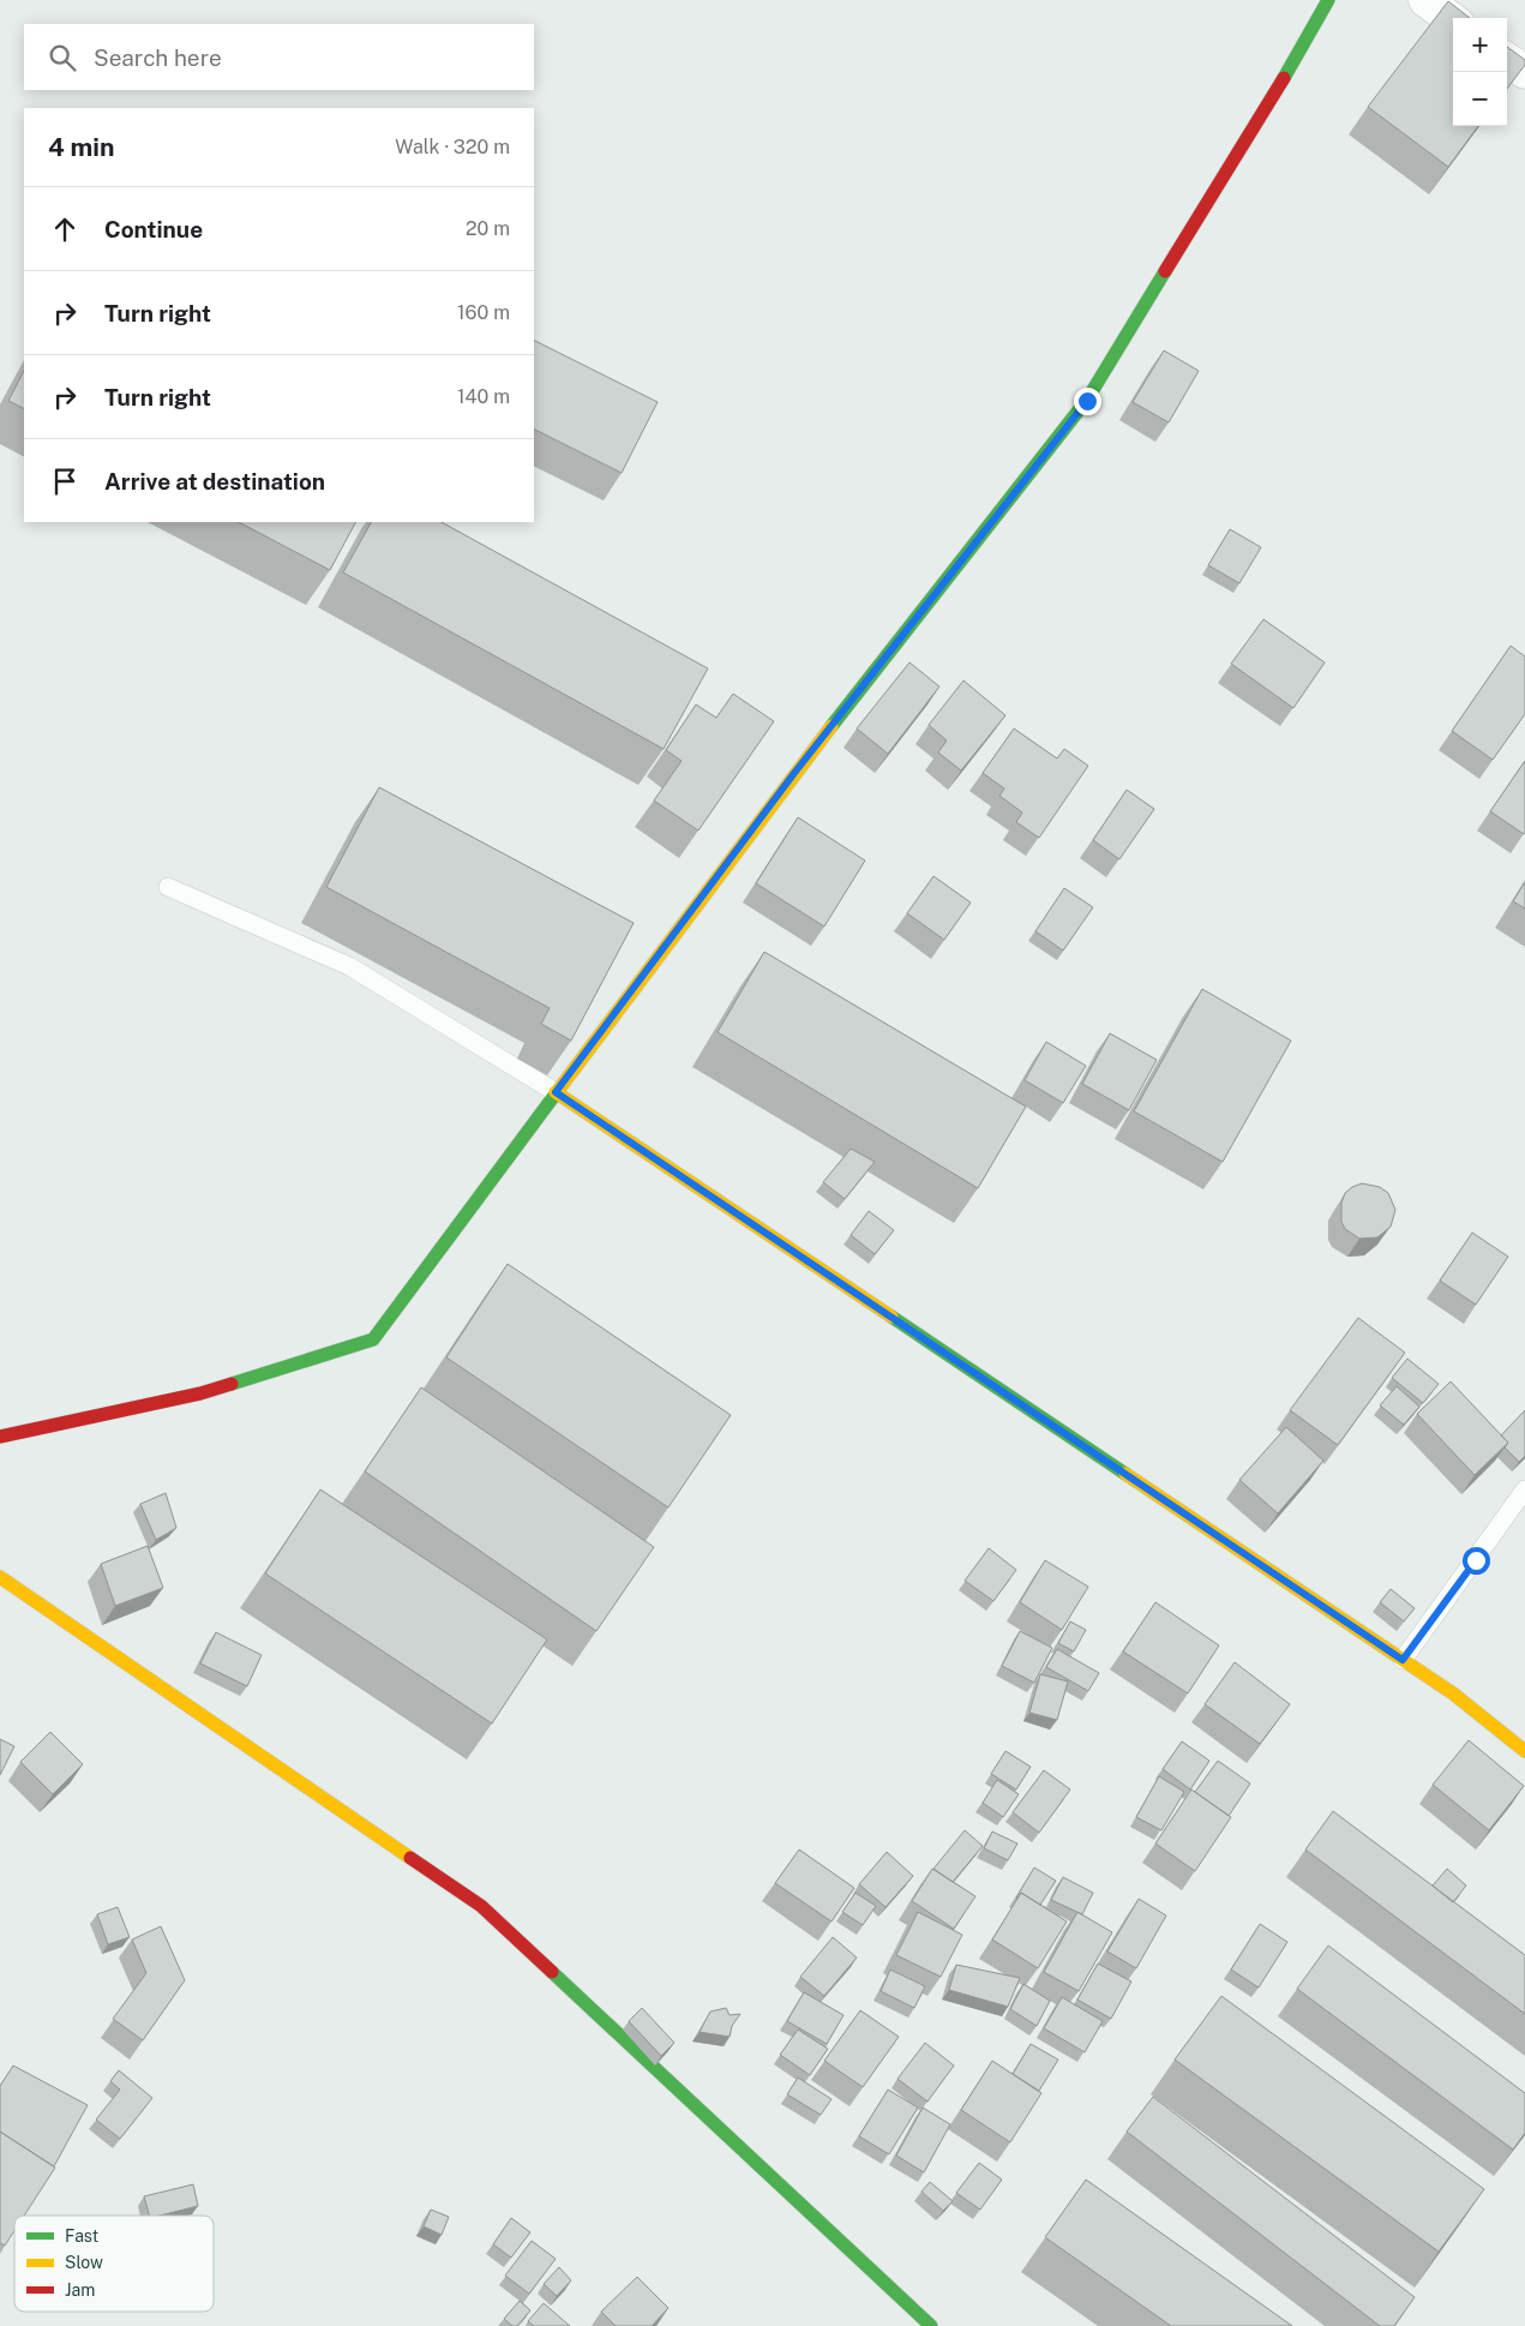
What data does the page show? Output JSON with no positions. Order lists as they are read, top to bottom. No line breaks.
{"legend":["Fast","Slow","Jam"],"page":{"map_buttons":["+","−"],"search":"Search here","heading":["4 min","Walk · 320 m"],"list":[["Continue","20 m"],["Turn right","160 m"],["Turn right","140 m"],"Arrive at destination"]}}
